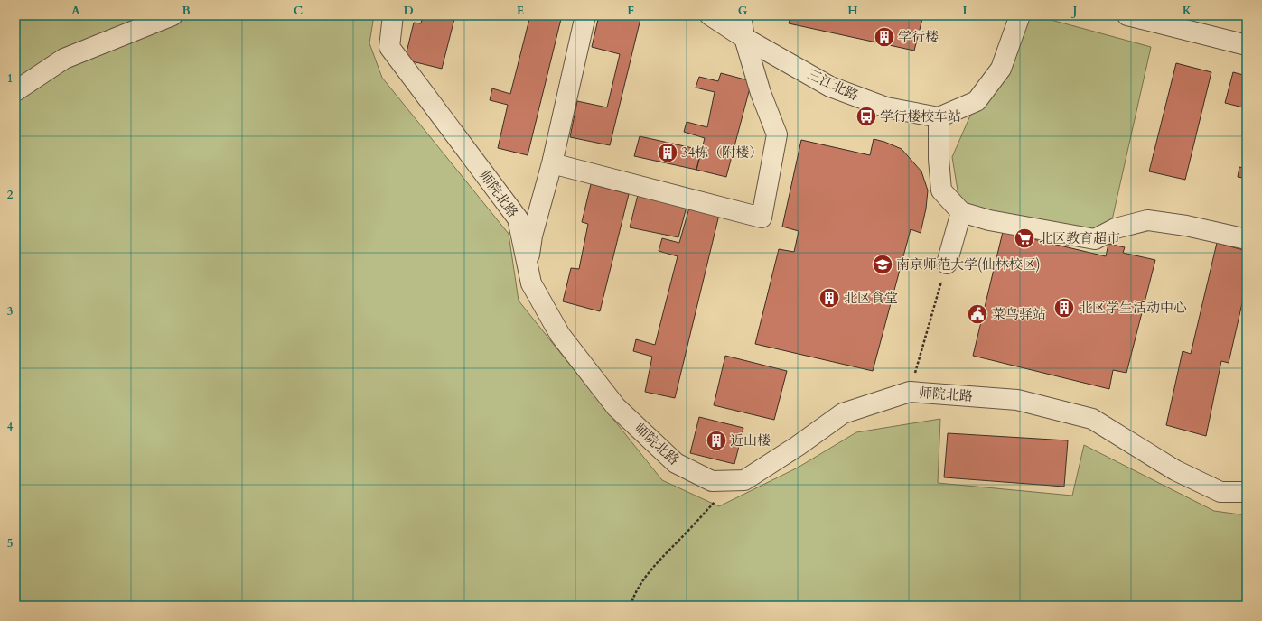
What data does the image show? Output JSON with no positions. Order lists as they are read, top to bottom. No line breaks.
{"streets":{"street":["三江北路","师院北路"]},"places":{"building":["学行楼","34栋（附楼）","北区食堂","北区学生活动中心","近山楼"],"bus stop":["学行楼校车站"],"supermarket":["北区教育超市"],"school or university":["南京师范大学(仙林校区)"],"public building":["菜鸟驿站"]},"grid":{"columns":["A","B","C","D","E","F","G","H","I","J","K"],"rows":["1","2","3","4","5"]}}
